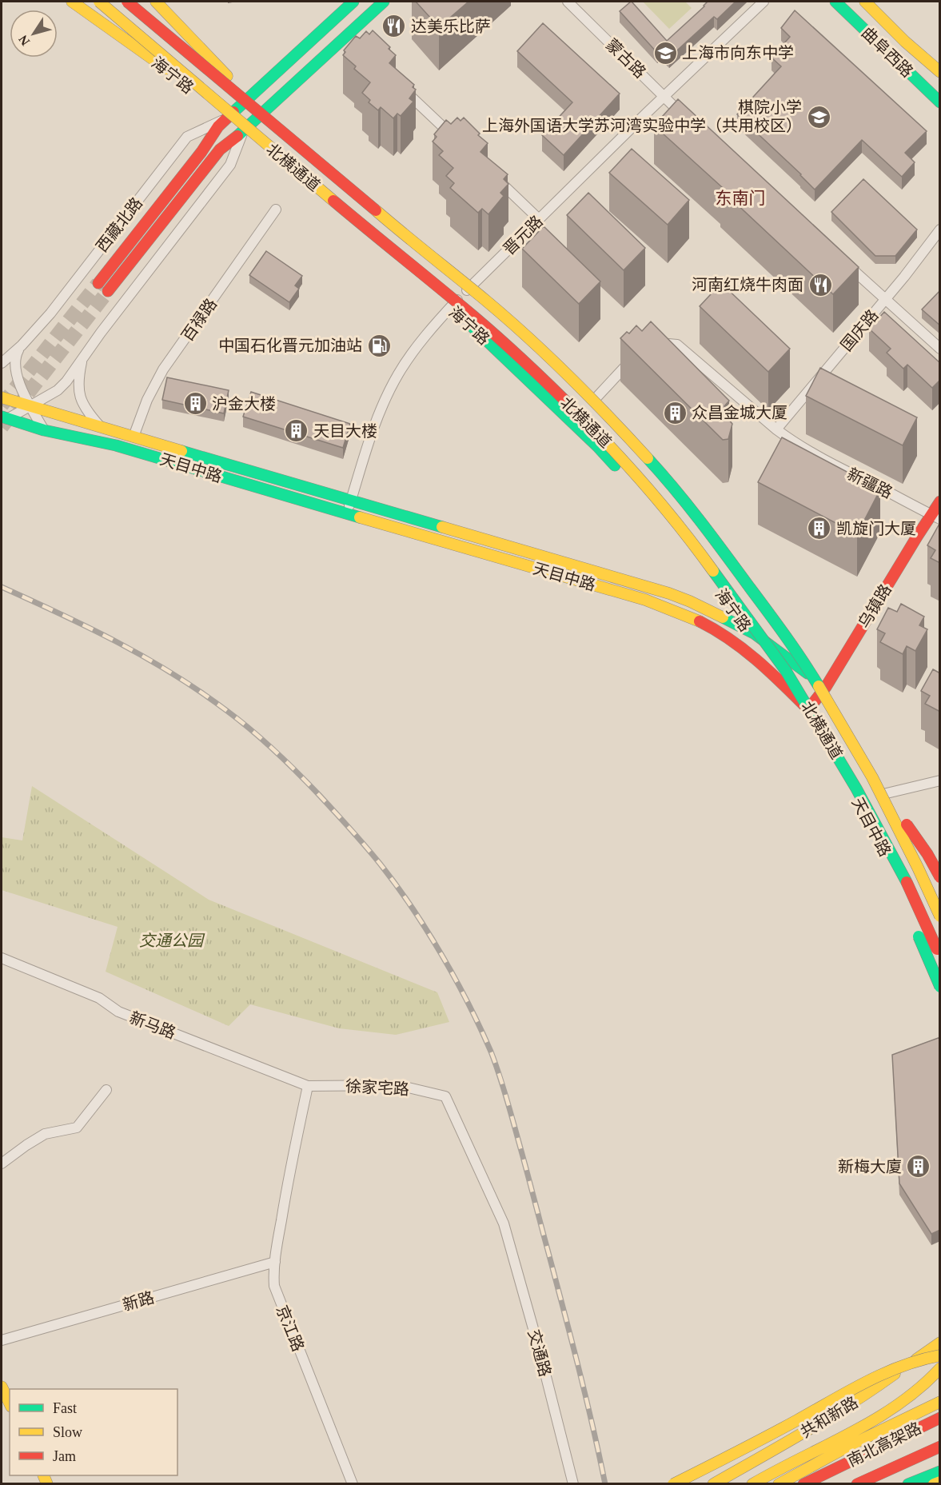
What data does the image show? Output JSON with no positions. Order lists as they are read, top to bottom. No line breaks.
{"streets":{"main road":["曲阜西路","海宁路","北横通道","西藏北路","天目中路","乌镇路","共和新路","南北高架路"],"street":["蒙古路","晋元路","百禄路","国庆路","新疆路","新马路","徐家宅路","新路","京江路","交通路"]},"crossings":[["蒙古路","晋元路"],["海宁路","西藏北路"],["海宁路","晋元路"],["海宁路","天目中路"],["海宁路","乌镇路"],["西藏北路","天目中路"],["晋元路","天目中路"],["百禄路","天目中路"],["国庆路","新疆路"],["天目中路","乌镇路"],["新疆路","乌镇路"],["新马路","徐家宅路"],["新马路","京江路"],["徐家宅路","京江路"],["徐家宅路","交通路"],["新路","京江路"]],"districts":["东南门"],"parks":["交通公园"],"places":{"restaurant":["达美乐比萨","河南红烧牛肉面"],"school or university":["上海市向东中学","棋院小学 上海外国语大学苏河湾实验中学（共用校区）"],"fuel station":["中国石化晋元加油站"],"building":["沪金大楼","众昌金城大厦","天目大楼","凯旋门大厦","新梅大廈"]},"legend":["Fast","Slow","Jam"],"north":"bottom left"}
